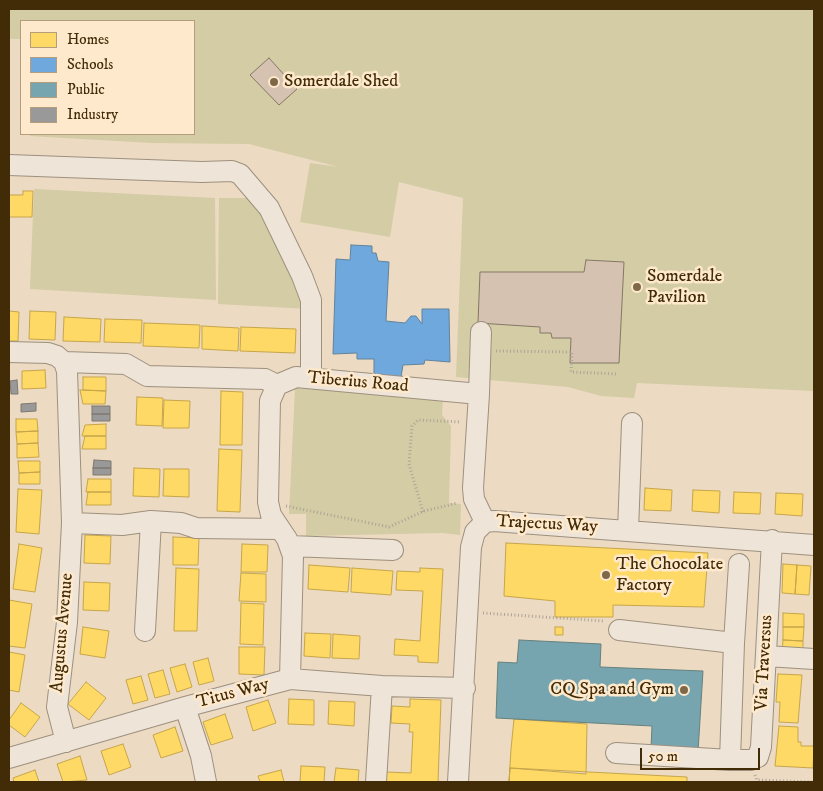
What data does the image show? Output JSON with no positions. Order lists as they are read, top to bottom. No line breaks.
{"streets":{"street":["Tiberius Road","Trajectus Way","Augustus Avenue","Via Traversus","Titus Way"]},"crossings":[["Trajectus Way","Via Traversus"],["Trajectus Way","Titus Way"],["Augustus Avenue","Titus Way"]],"places":["Somerdale Shed","Somerdale Pavilion","The Chocolate Factory","CQ Spa and Gym"],"legend":["Homes","Schools","Public","Industry"],"scale_bar":"50 m"}
